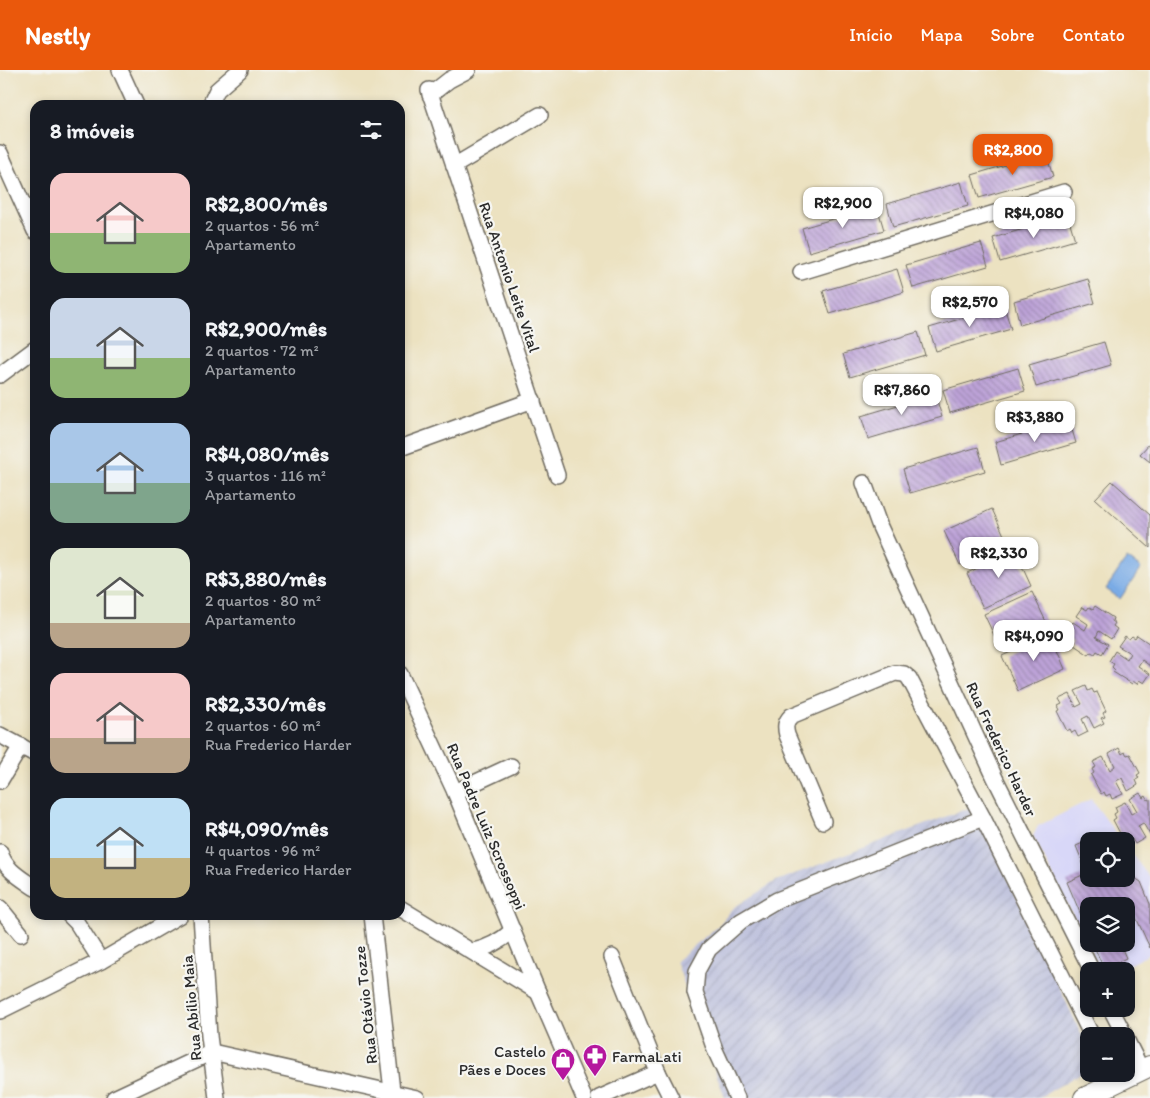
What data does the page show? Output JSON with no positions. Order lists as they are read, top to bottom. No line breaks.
{"streets":{"street":["Rua Antonio Leite Vital","Rua Frederico Harder","Rua Padre Luiz Scrossoppi","Rua Otávio Tozze","Rua Abílio Maia"]},"places":{"pharmacy":["FarmaLati"],"shop":["Castelo Pães e Doces"]},"page":{"header":"Nestly","nav":["Início","Mapa","Sobre","Contato"],"heading":"8 imóveis","price":["R$2,800","R$2,900","R$4,080","R$2,570","R$7,860","R$3,880","R$2,330","R$4,090"],"list":[{"name":"R$2,800/mês","note":"2 quartos · 56 m² · Apartamento"},{"name":"R$2,900/mês","note":"2 quartos · 72 m² · Apartamento"},{"name":"R$4,080/mês","note":"3 quartos · 116 m² · Apartamento"},{"name":"R$3,880/mês","note":"2 quartos · 80 m² · Apartamento"},{"name":"R$2,330/mês","note":"2 quartos · 60 m² · Rua Frederico Harder"},{"name":"R$4,090/mês","note":"4 quartos · 96 m² · Rua Frederico Harder"}],"map_buttons":["+","−"]}}
